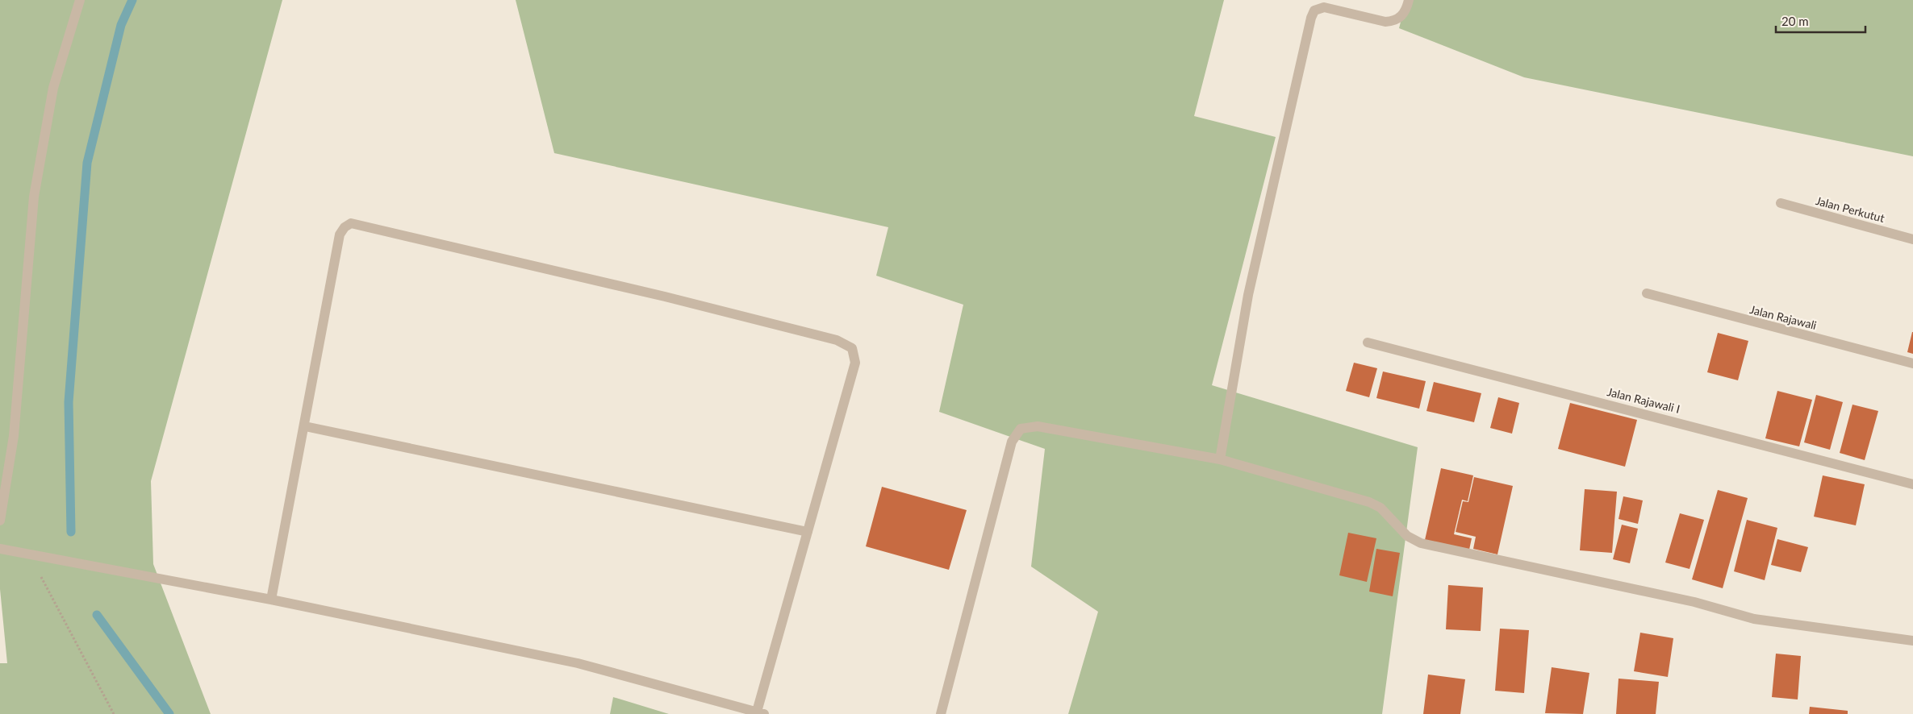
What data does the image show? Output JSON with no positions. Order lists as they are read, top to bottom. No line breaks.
{"streets":{"street":["Jalan Perkutut","Jalan Rajawali","Jalan Rajawali I"]},"scale_bar":"20 m"}
